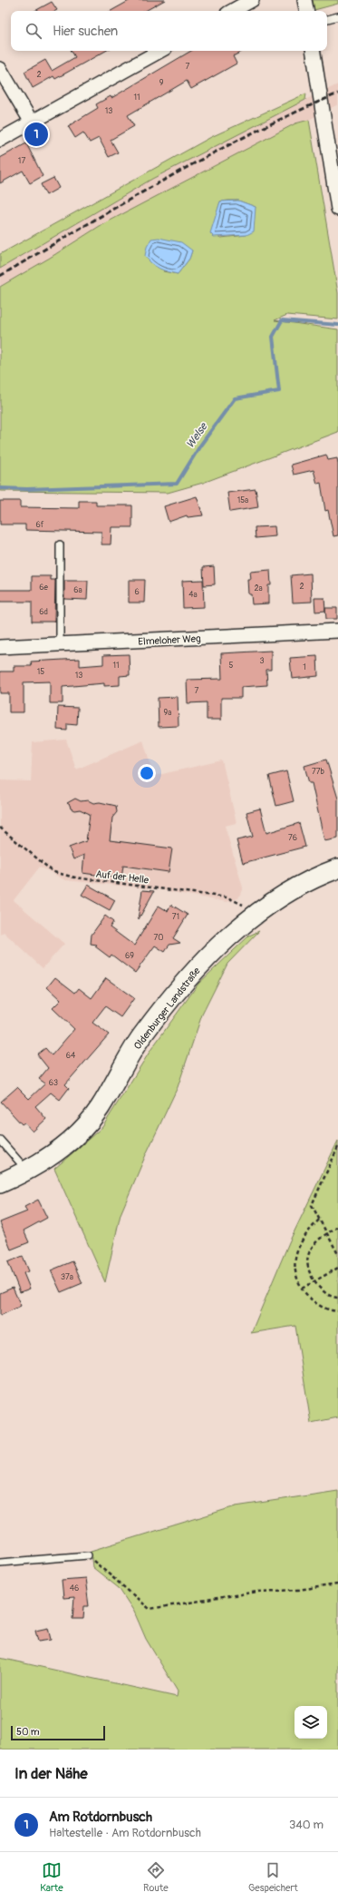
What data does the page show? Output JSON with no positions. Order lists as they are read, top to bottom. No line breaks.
{"streets":{"main road":["Oldenburger Landstraße"],"street":["Elmeloher Weg"],"path":["Auf der Helle"]},"crossings":[["Auf der Helle","Oldenburger Landstraße"]],"water":["Welse"],"house_numbers":["7","2","9","11","13","17","15a","6f","2","6e","2a","6a","6","4a","6d","3","11","5","1","15","13","7","9a","77b","76","71","70","69","64","63","37a","46"],"scale_bar":"50 m","page":{"search":"Hier suchen","pins":"1","scale":"50 m","heading":"In der Nähe","list":[{"mark":"1","name":"Am Rotdornbusch","note":"Haltestelle · Am Rotdornbusch","value":"340 m"}],"nav":["Karte","Route","Gespeichert"]}}
